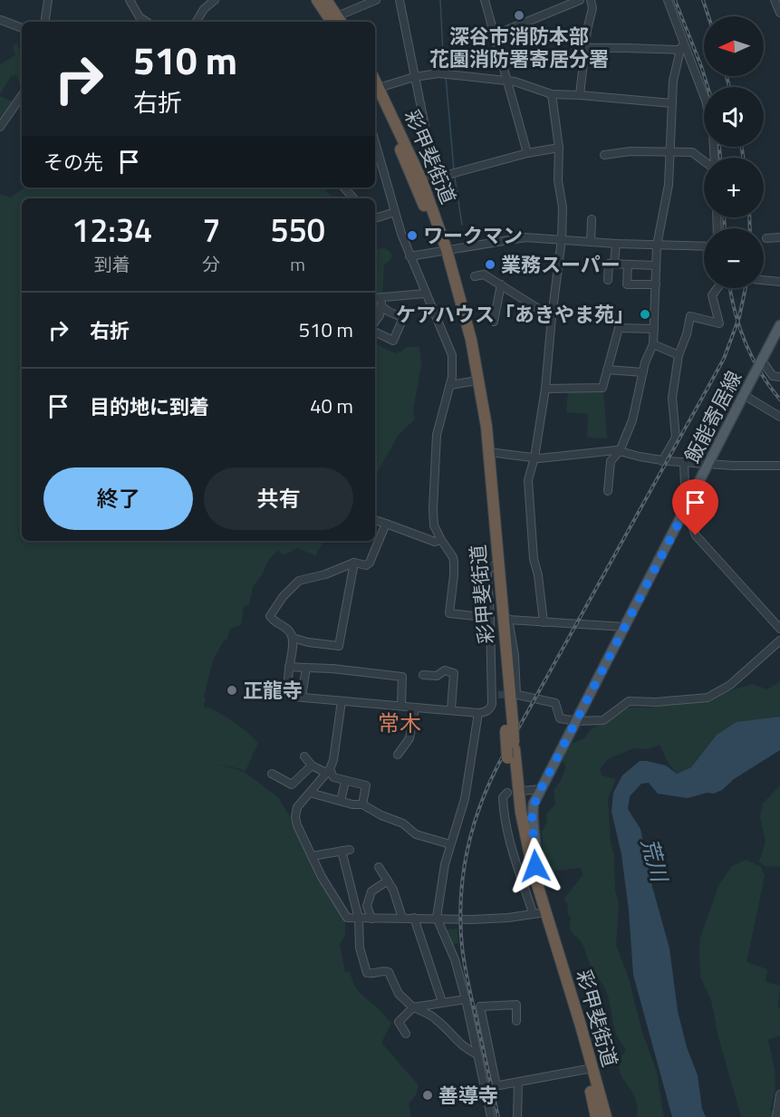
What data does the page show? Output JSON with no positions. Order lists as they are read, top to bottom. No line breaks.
{"streets":{"highway":["彩甲斐街道"],"main road":["飯能寄居線"]},"crossings":[["彩甲斐街道","飯能寄居線"]],"districts":["常木"],"water":["荒川"],"places":["深谷市消防本部 花園消防署寄居分署","ワークマン","業務スーパー","ケアハウス「あきやま苑」","正龍寺","善導寺"],"north":"left","page":{"map_buttons":["+","−"],"turn":["510 m","右折"],"then":"その先","eta":["12:34","到着","7","分","550","m"],"list":[{"name":"右折","value":"510 m"},{"name":"目的地に到着","value":"40 m"}],"buttons":["終了","共有"]}}
